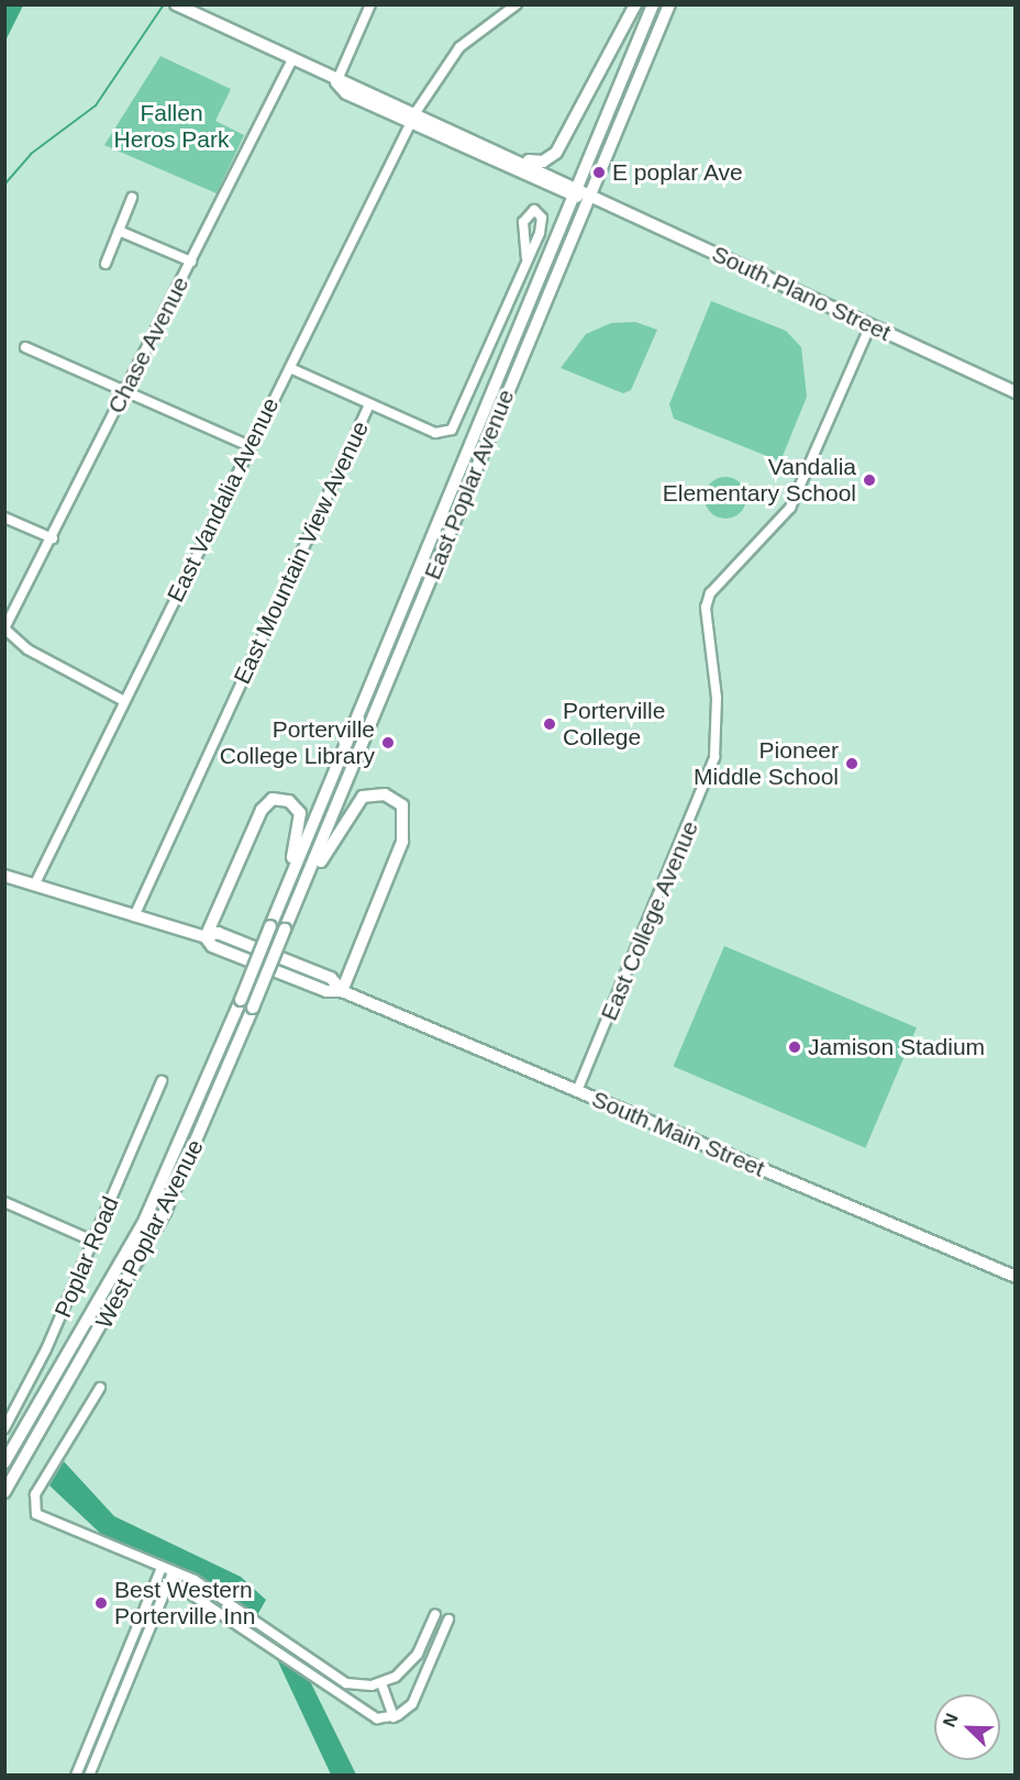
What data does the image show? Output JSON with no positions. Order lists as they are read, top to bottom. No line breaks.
{"streets":{"main road":["South Plano Street","East Poplar Avenue","South Main Street","West Poplar Avenue"],"street":["Chase Avenue","East Vandalia Avenue","East Mountain View Avenue","East College Avenue","Poplar Road"]},"crossings":[["South Plano Street","Chase Avenue"],["South Plano Street","East Poplar Avenue"],["South Plano Street","East Vandalia Avenue"],["South Plano Street","East College Avenue"],["East Poplar Avenue","East Mountain View Avenue"],["East Poplar Avenue","West Poplar Avenue"],["East Vandalia Avenue","South Main Street"],["East Mountain View Avenue","South Main Street"],["East College Avenue","South Main Street"]],"parks":["Fallen Heros Park"],"places":["E poplar Ave","Vandalia Elementary School","Porterville College","Porterville College Library","Pioneer Middle School","Jamison Stadium","Best Western Porterville Inn"],"north":"top left"}
